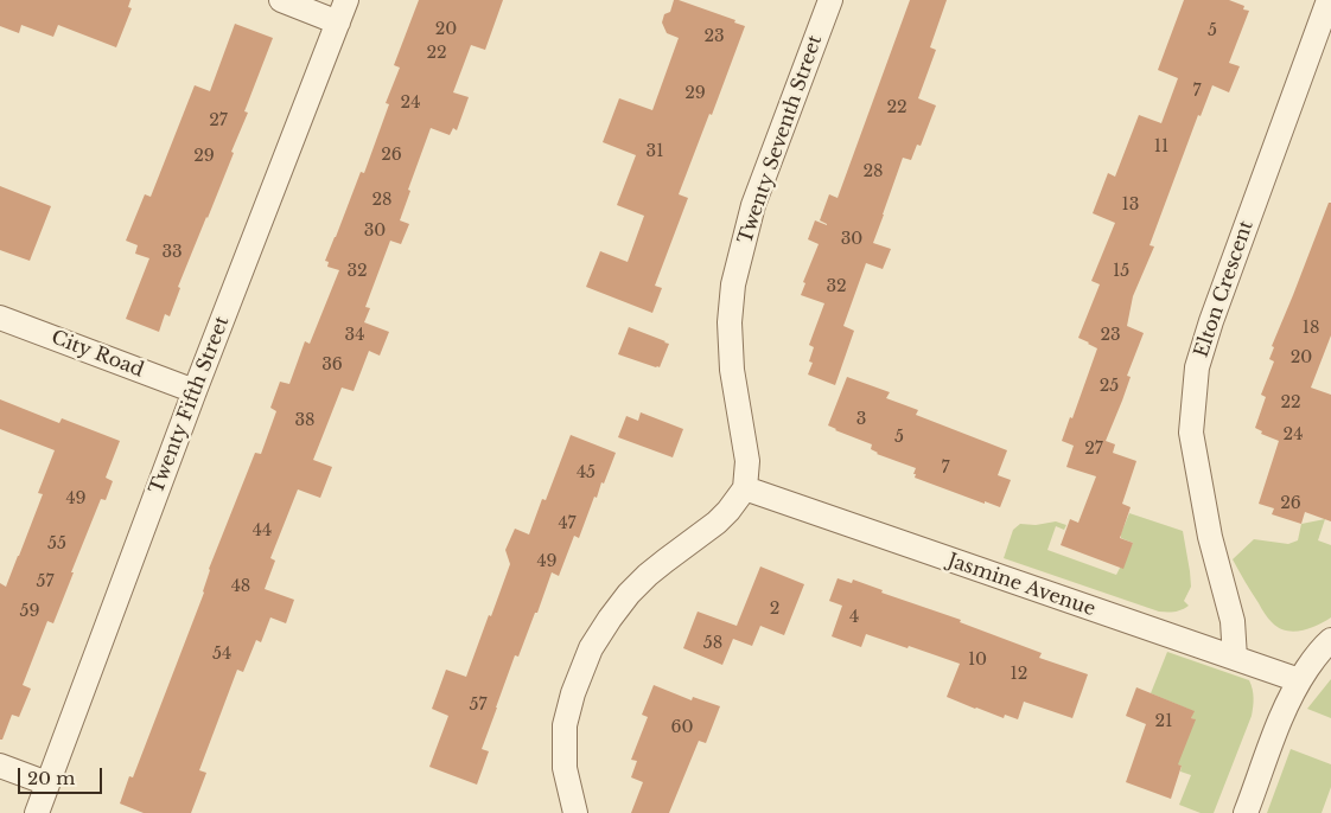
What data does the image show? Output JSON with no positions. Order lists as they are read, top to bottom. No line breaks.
{"streets":{"street":["Twenty Seventh Street","Elton Crescent","City Road","Twenty Fifth Street","Jasmine Avenue"]},"crossings":[["Twenty Seventh Street","Jasmine Avenue"],["Elton Crescent","Jasmine Avenue"],["City Road","Twenty Fifth Street"]],"house_numbers":["20","5","23","22","7","29","24","22","27","11","31","26","29","28","28","13","30","30","33","32","15","32","18","34","23","20","36","25","22","3","38","24","5","27","7","45","49","26","47","44","55","49","57","48","2","59","4","58","54","10","12","57","21","60"],"scale_bar":"20 m"}
